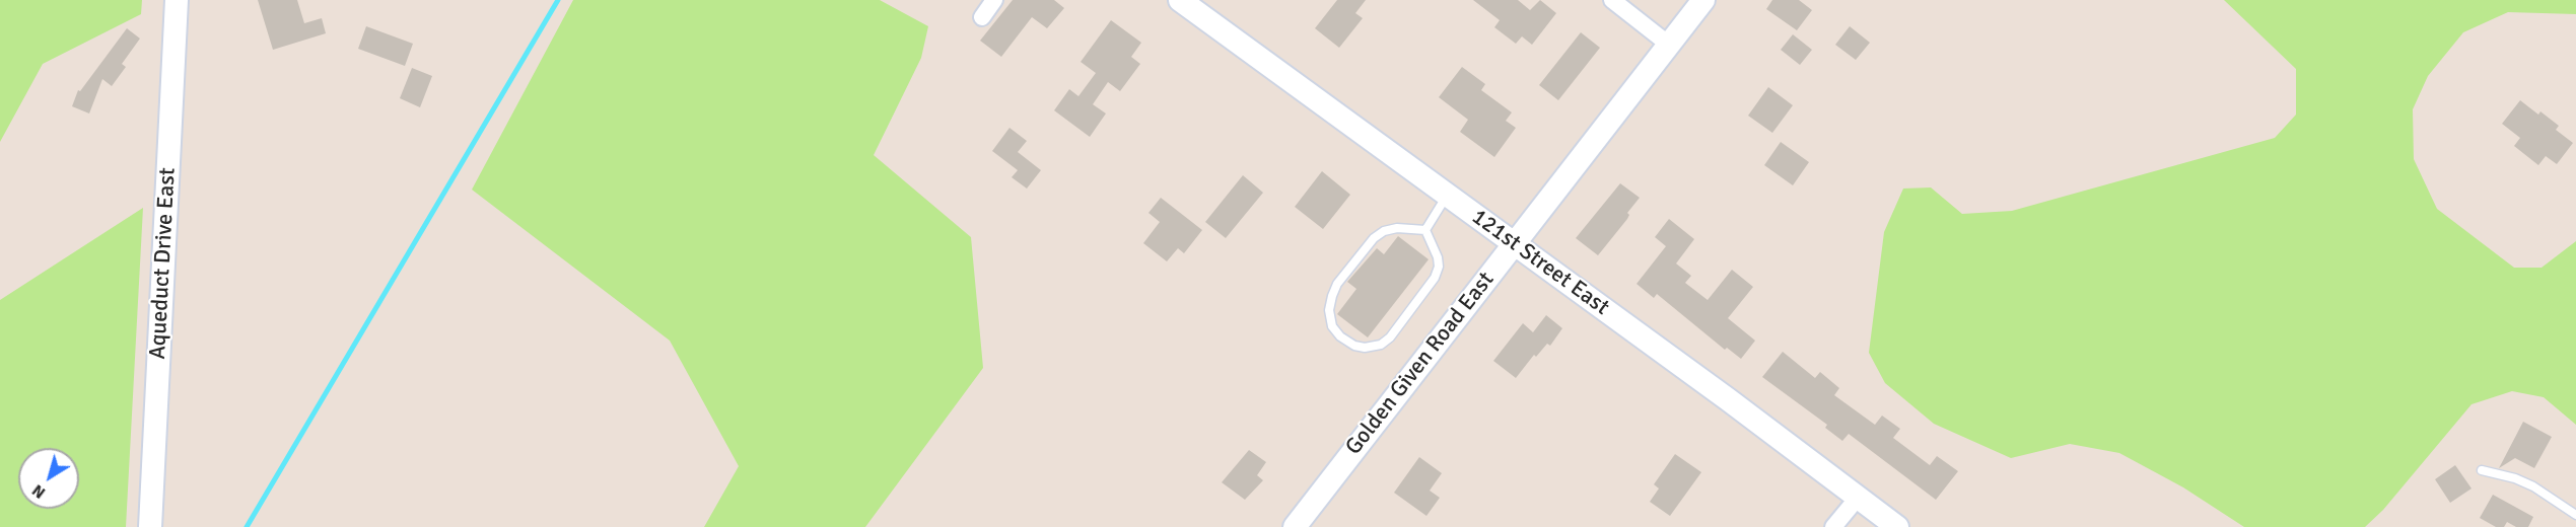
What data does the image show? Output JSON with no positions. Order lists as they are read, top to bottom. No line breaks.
{"streets":{"street":["121st Street East","Aqueduct Drive East","Golden Given Road East"]},"crossings":[["121st Street East","Golden Given Road East"]],"north":"bottom left"}
